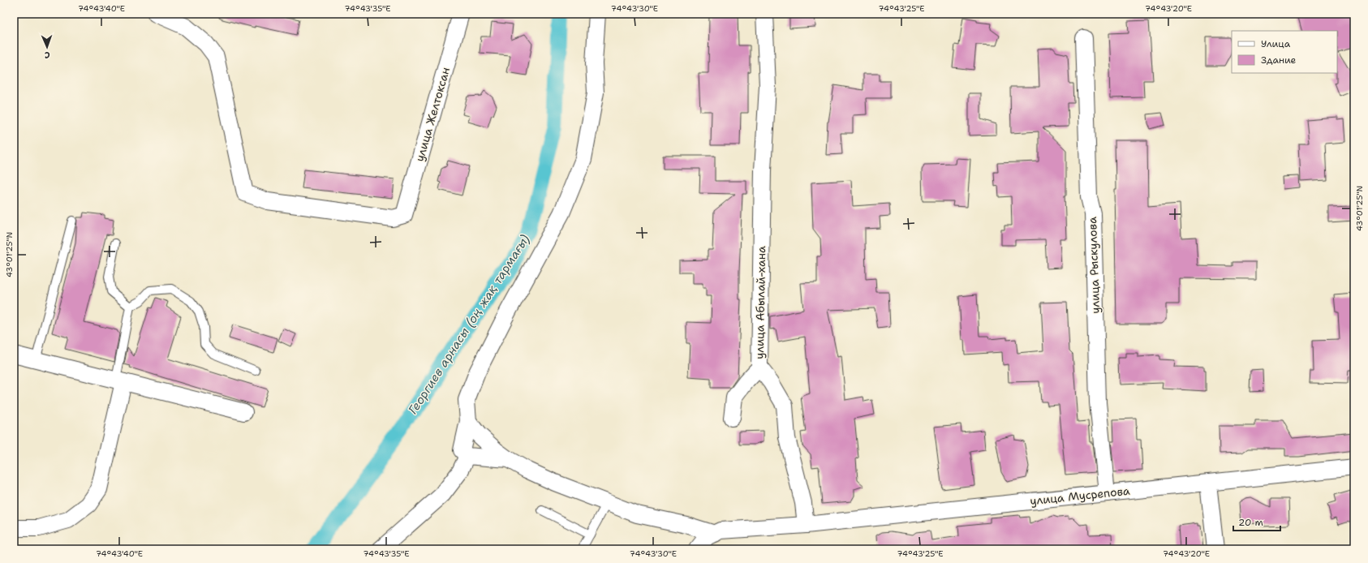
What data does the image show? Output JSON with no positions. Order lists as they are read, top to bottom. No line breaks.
{"streets":{"street":["улица Желтоксан","улица Рыскулова","улица Абылай-хана","улица Мусрепова"]},"crossings":[["улица Рыскулова","улица Мусрепова"],["улица Абылай-хана","улица Мусрепова"]],"water":["Георгиев арнасы (оң жақ тармағы)"],"legend":["Улица","Здание"],"scale_bar":"20 m","north":"bottom","coordinates":["74°43'40\"E","74°43'35\"E","74°43'30\"E","74°43'25\"E","74°43'20\"E","43°01'25\"N"]}
